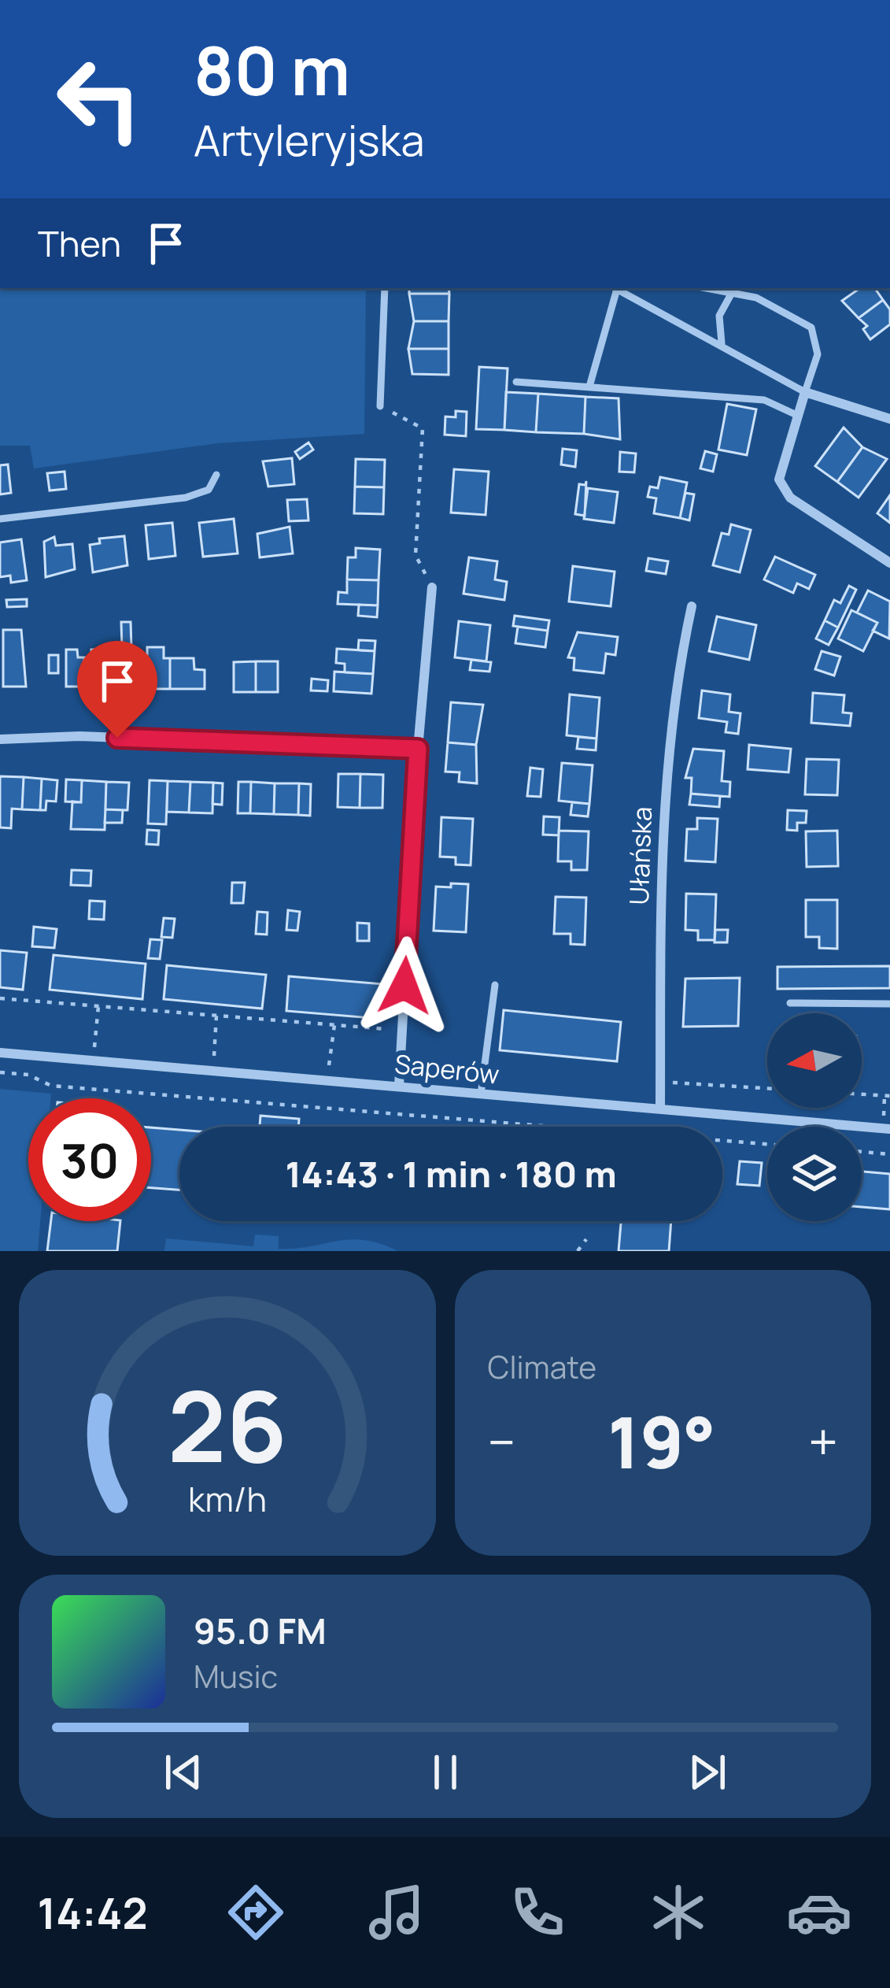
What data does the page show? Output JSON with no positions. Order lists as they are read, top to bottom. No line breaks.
{"streets":{"street":["Ułańska","Saperów"]},"crossings":[["Ułańska","Saperów"]],"north":"left","page":{"turn":["80 m","Artyleryjska"],"then":"Then","limit":"30","trip":"14:43 · 1 min · 180 m","tile":"Climate","heat":["−","19°","+"],"song":["95.0 FM","Music"],"tabs":"14:42","gauge":["26","km/h"]}}
